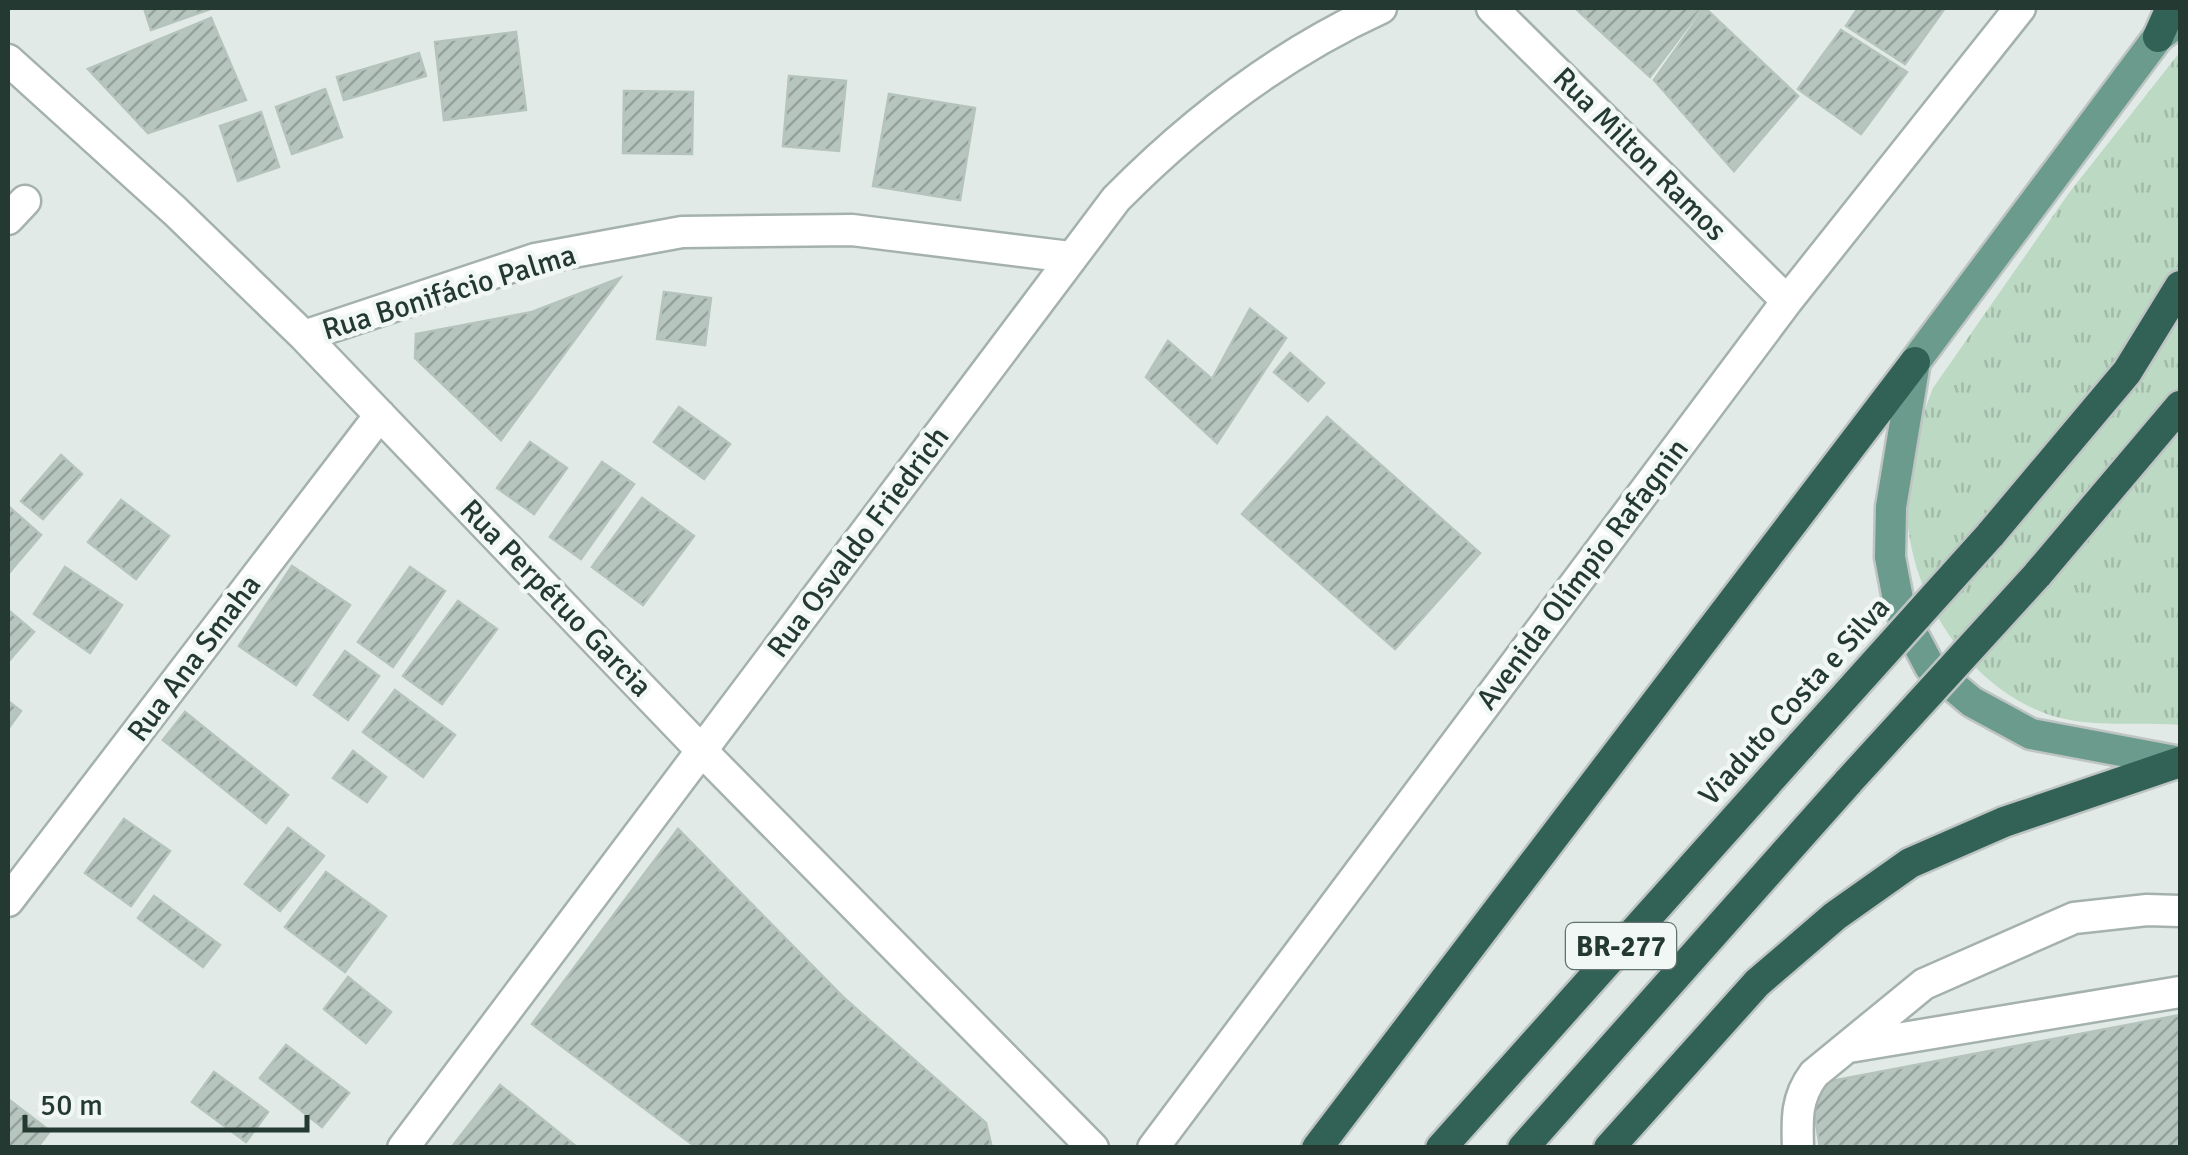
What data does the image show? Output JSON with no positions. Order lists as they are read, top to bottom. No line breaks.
{"streets":{"highway":["Viaduto Costa e Silva","BR-277"],"street":["Rua Milton Ramos","Rua Bonifácio Palma","Rua Osvaldo Friedrich","Avenida Olímpio Rafagnin","Rua Perpétuo Garcia","Rua Ana Smaha"]},"crossings":[["Rua Milton Ramos","Avenida Olímpio Rafagnin"],["Rua Bonifácio Palma","Rua Osvaldo Friedrich"],["Rua Bonifácio Palma","Rua Perpétuo Garcia"],["Rua Osvaldo Friedrich","Rua Perpétuo Garcia"],["Rua Perpétuo Garcia","Rua Ana Smaha"]],"scale_bar":"50 m"}
